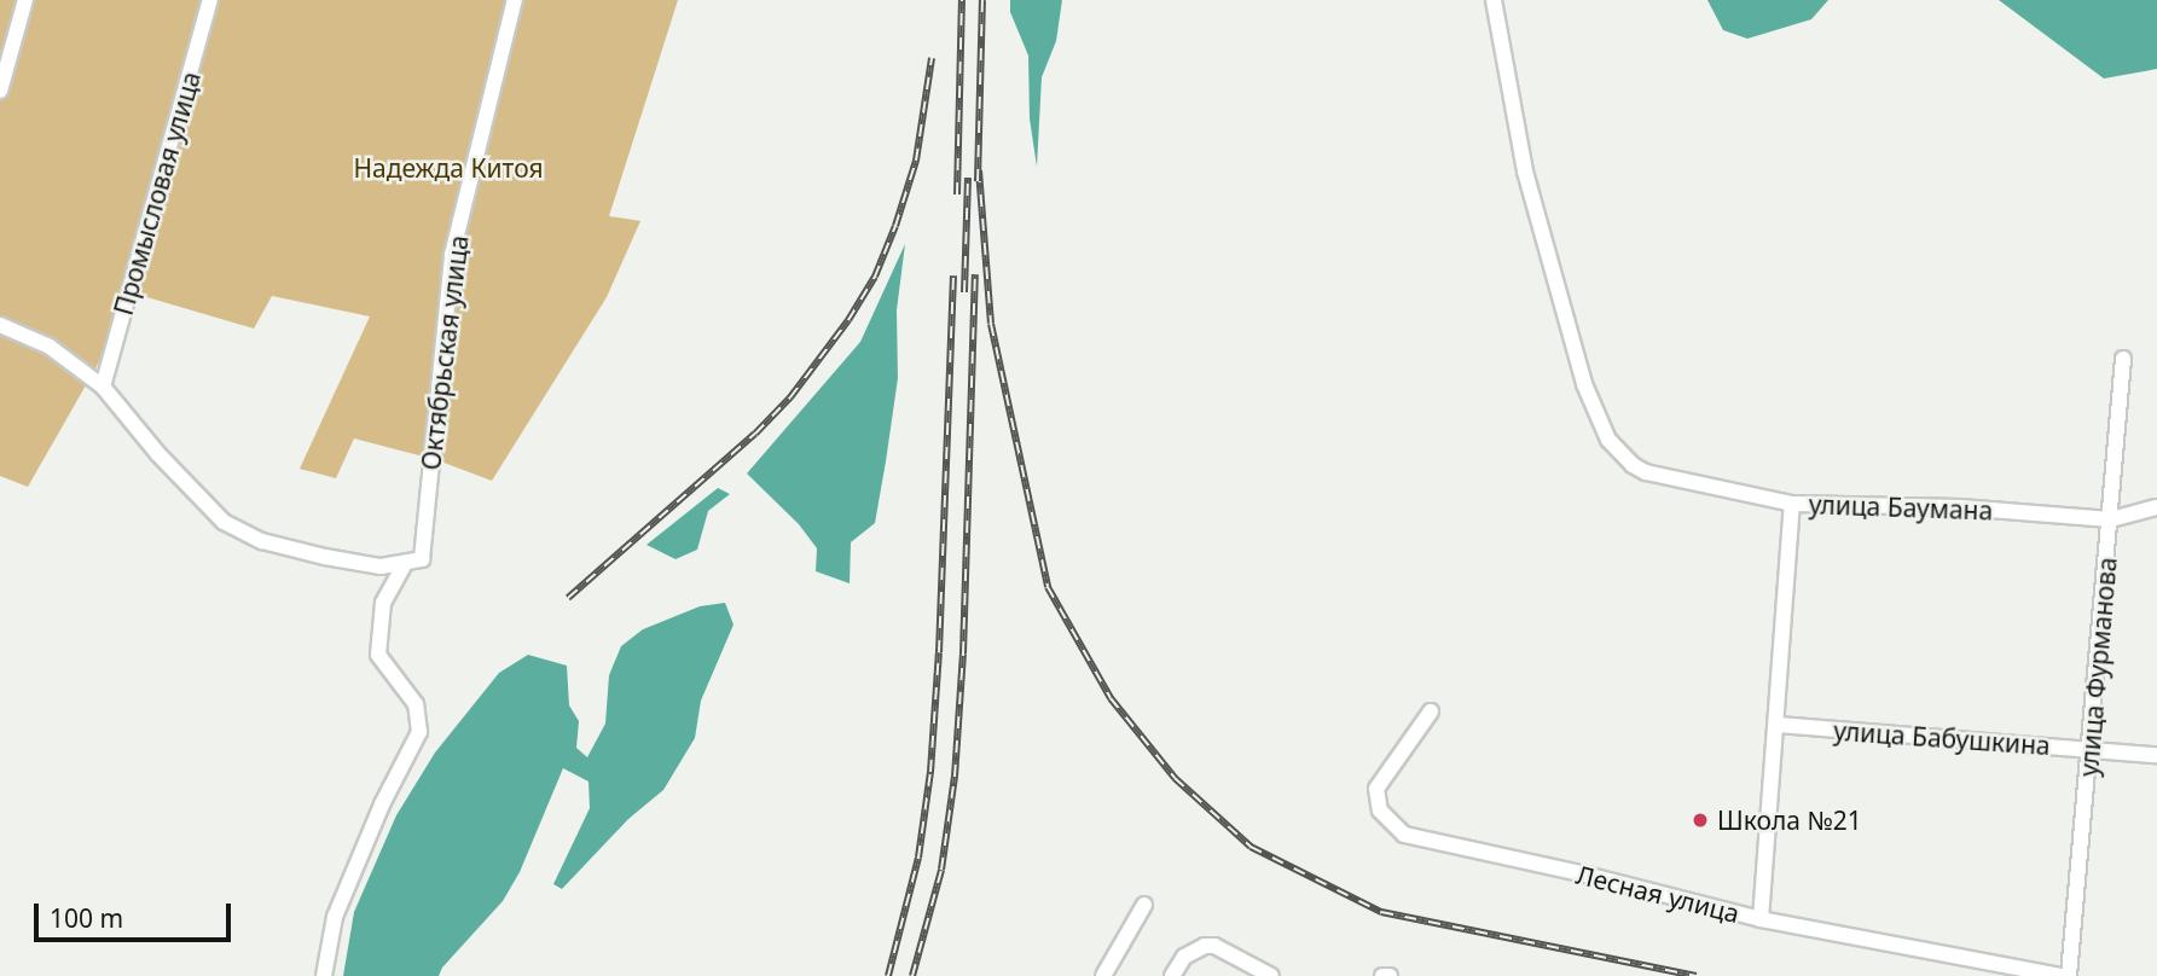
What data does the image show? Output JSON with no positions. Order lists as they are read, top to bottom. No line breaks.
{"streets":{"street":["Промысловая улица","Октябрьская улица","улица Баумана","улица Фурманова","улица Бабушкина","Лесная улица"]},"crossings":[["улица Баумана","улица Фурманова"],["улица Фурманова","улица Бабушкина"]],"parks":["Надежда Китоя"],"places":["Школа №21"],"scale_bar":"100 m"}
